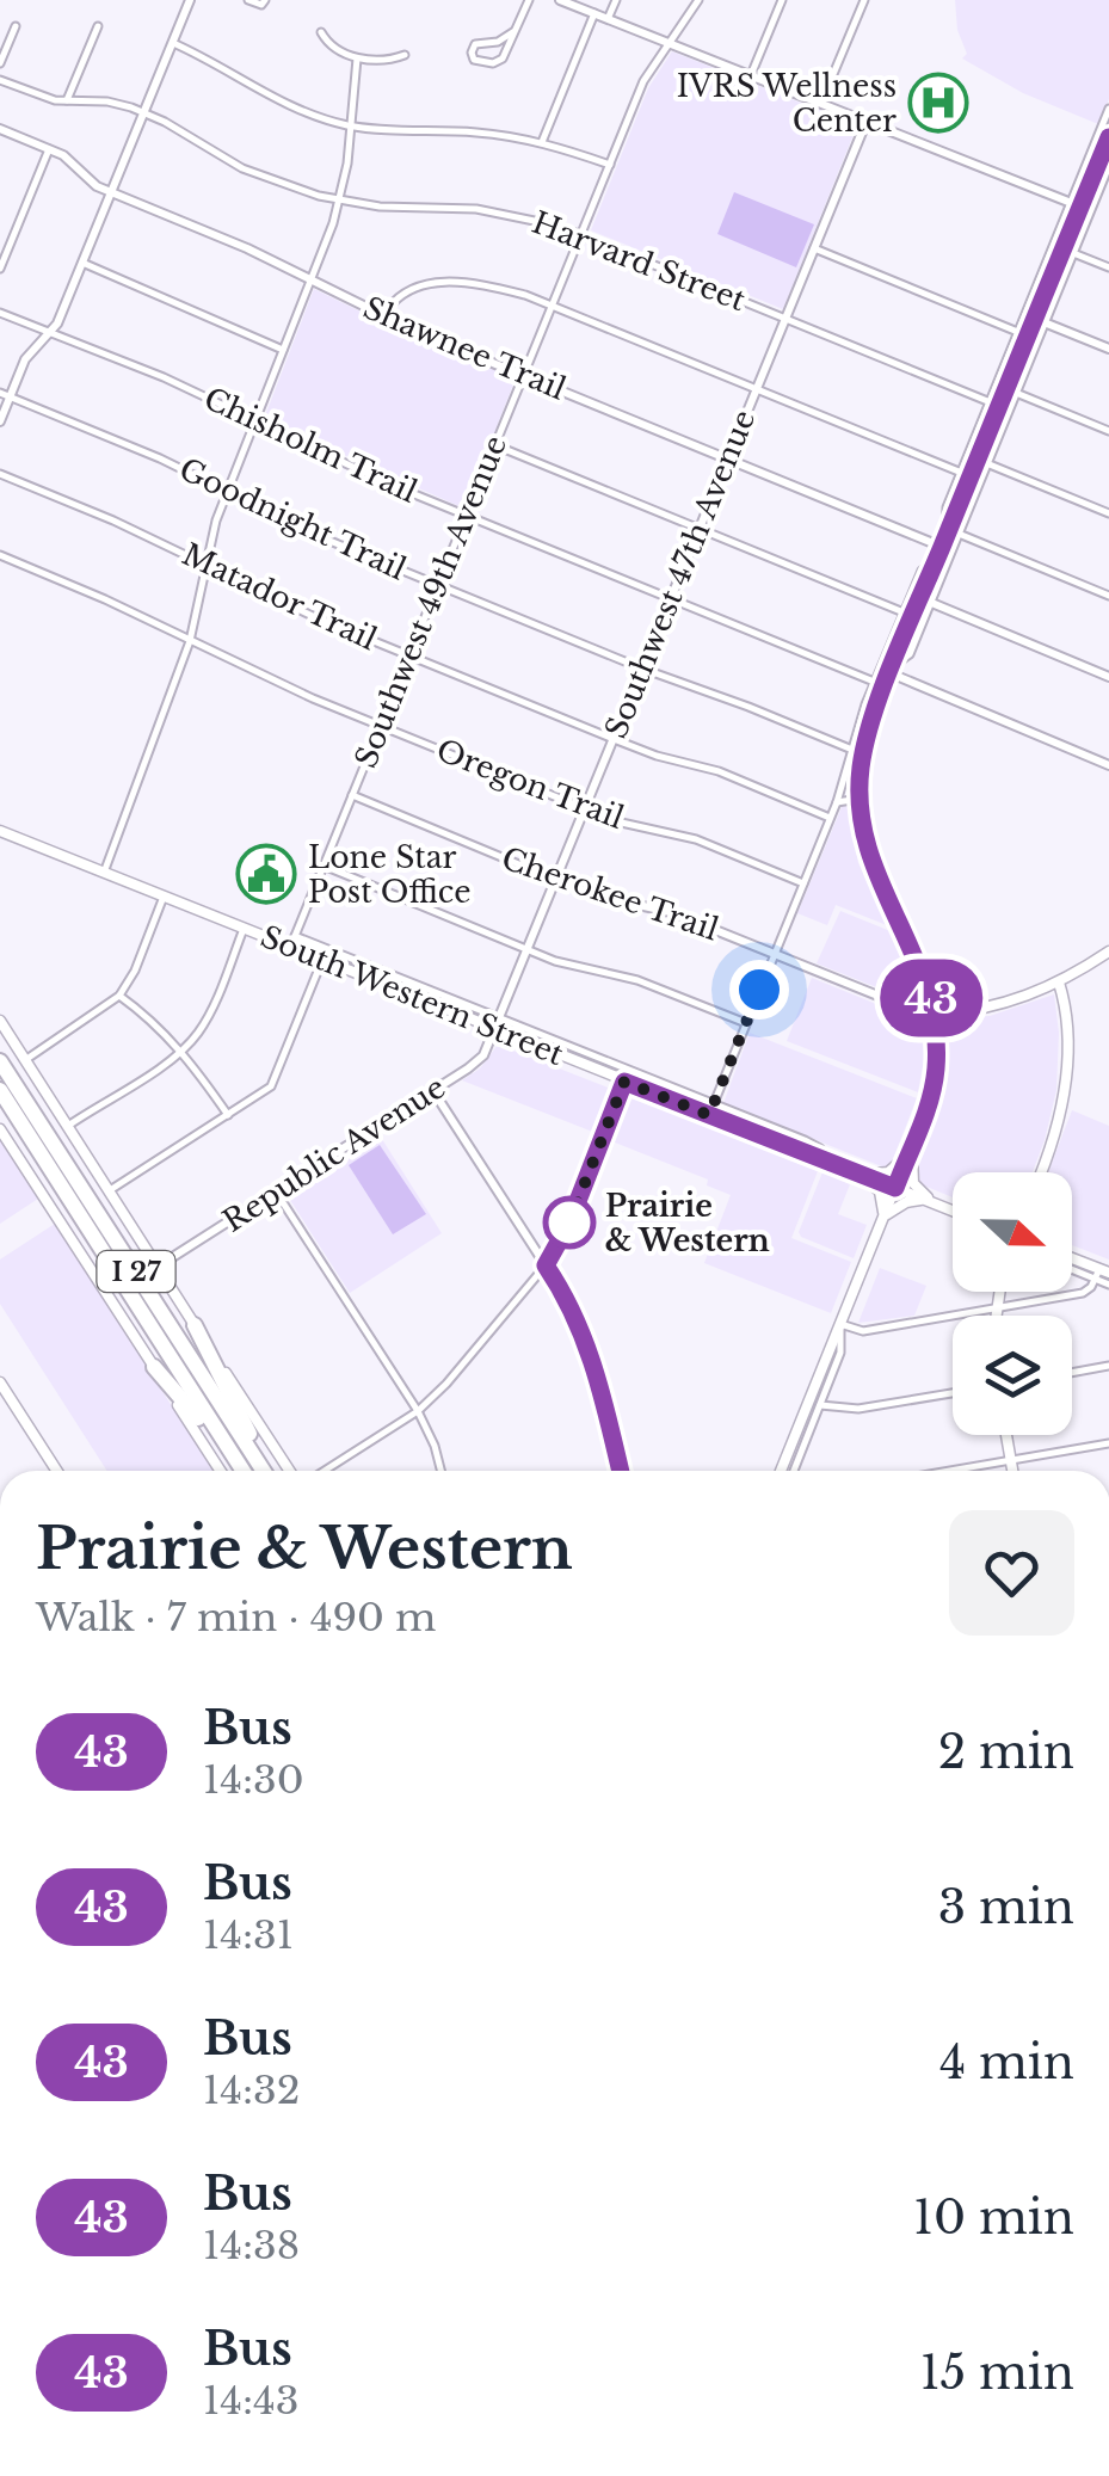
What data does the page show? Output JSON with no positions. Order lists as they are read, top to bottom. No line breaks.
{"streets":{"highway":["I 27"],"main road":["South Western Street"],"street":["Harvard Street","Shawnee Trail","Chisholm Trail","Goodnight Trail","Southwest 47th Avenue","Matador Trail","Southwest 49th Avenue","Oregon Trail","Cherokee Trail","Republic Avenue"]},"crossings":[["Harvard Street","Southwest 47th Avenue"],["Harvard Street","Southwest 49th Avenue"],["Shawnee Trail","Southwest 47th Avenue"],["Shawnee Trail","Southwest 49th Avenue"],["Chisholm Trail","Southwest 47th Avenue"],["Chisholm Trail","Southwest 49th Avenue"],["Goodnight Trail","Southwest 47th Avenue"],["Goodnight Trail","Southwest 49th Avenue"],["Southwest 47th Avenue","Matador Trail"],["Southwest 47th Avenue","Oregon Trail"],["Southwest 47th Avenue","Cherokee Trail"],["Southwest 47th Avenue","South Western Street"],["Southwest 47th Avenue","Republic Avenue"],["Matador Trail","Southwest 49th Avenue"],["Southwest 49th Avenue","Oregon Trail"],["Southwest 49th Avenue","Cherokee Trail"],["Southwest 49th Avenue","South Western Street"],["South Western Street","Republic Avenue"]],"places":{"hospital":["IVRS Wellness Center"],"public building":["Lone Star Post Office"],"other":["Prairie & Western"]},"lines":["bus line 43"],"north":"right","page":{"on_map":"43","heading":["Prairie & Western","Walk · 7 min · 490 m"],"list":[{"mark":"43","name":"Bus","note":"14:30","value":"2 min"},{"mark":"43","name":"Bus","note":"14:31","value":"3 min"},{"mark":"43","name":"Bus","note":"14:32","value":"4 min"},{"mark":"43","name":"Bus","note":"14:38","value":"10 min"},{"mark":"43","name":"Bus","note":"14:43","value":"15 min"}]}}
